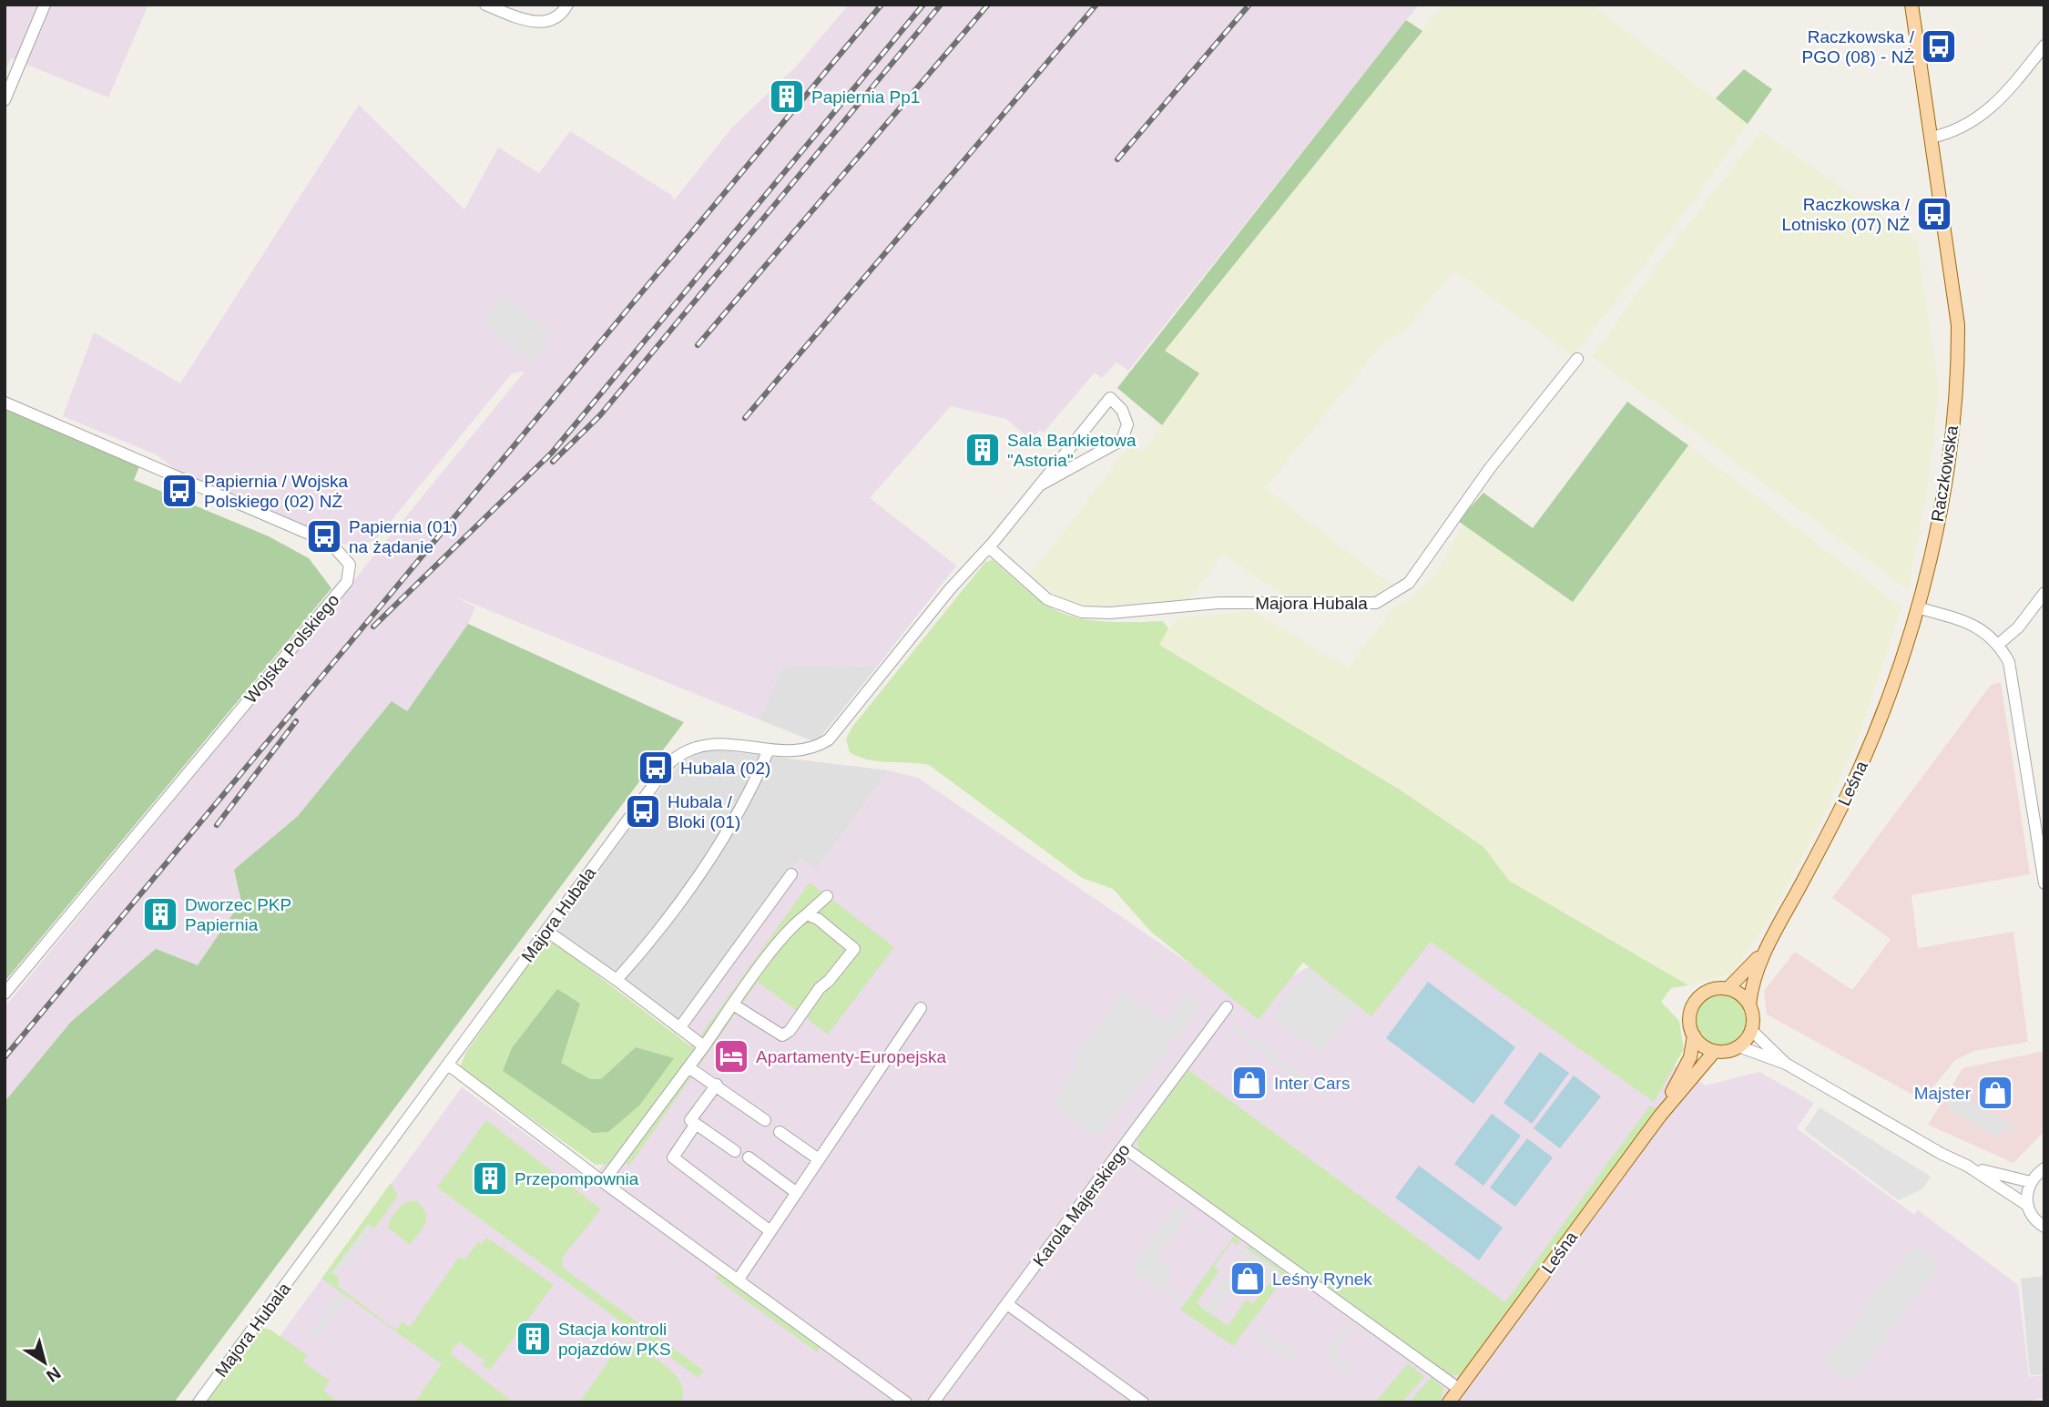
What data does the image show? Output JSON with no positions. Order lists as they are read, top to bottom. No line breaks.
{"streets":{"main road":["Raczkowska","Leśna"],"street":["Majora Hubala","Wojska Polskiego","Karola Majerskiego"]},"crossings":[["Raczkowska","Leśna"]],"places":{"bus stop":["Raczkowska / PGO (08) - NŻ","Raczkowska / Lotnisko (07) NŻ","Papiernia / Wojska Polskiego (02) NŻ","Papiernia (01) na żądanie","Hubala (02)","Hubala / Bloki (01)"],"building":["Papiernia Pp1","Sala Bankietowa \"Astoria\"","Dworzec PKP Papiernia","Przepompownia","Stacja kontroli pojazdów PKS"],"hotel":["Apartamenty-Europejska"],"shop":["Inter Cars","Majster","Leśny Rynek"]},"north":"bottom right"}
